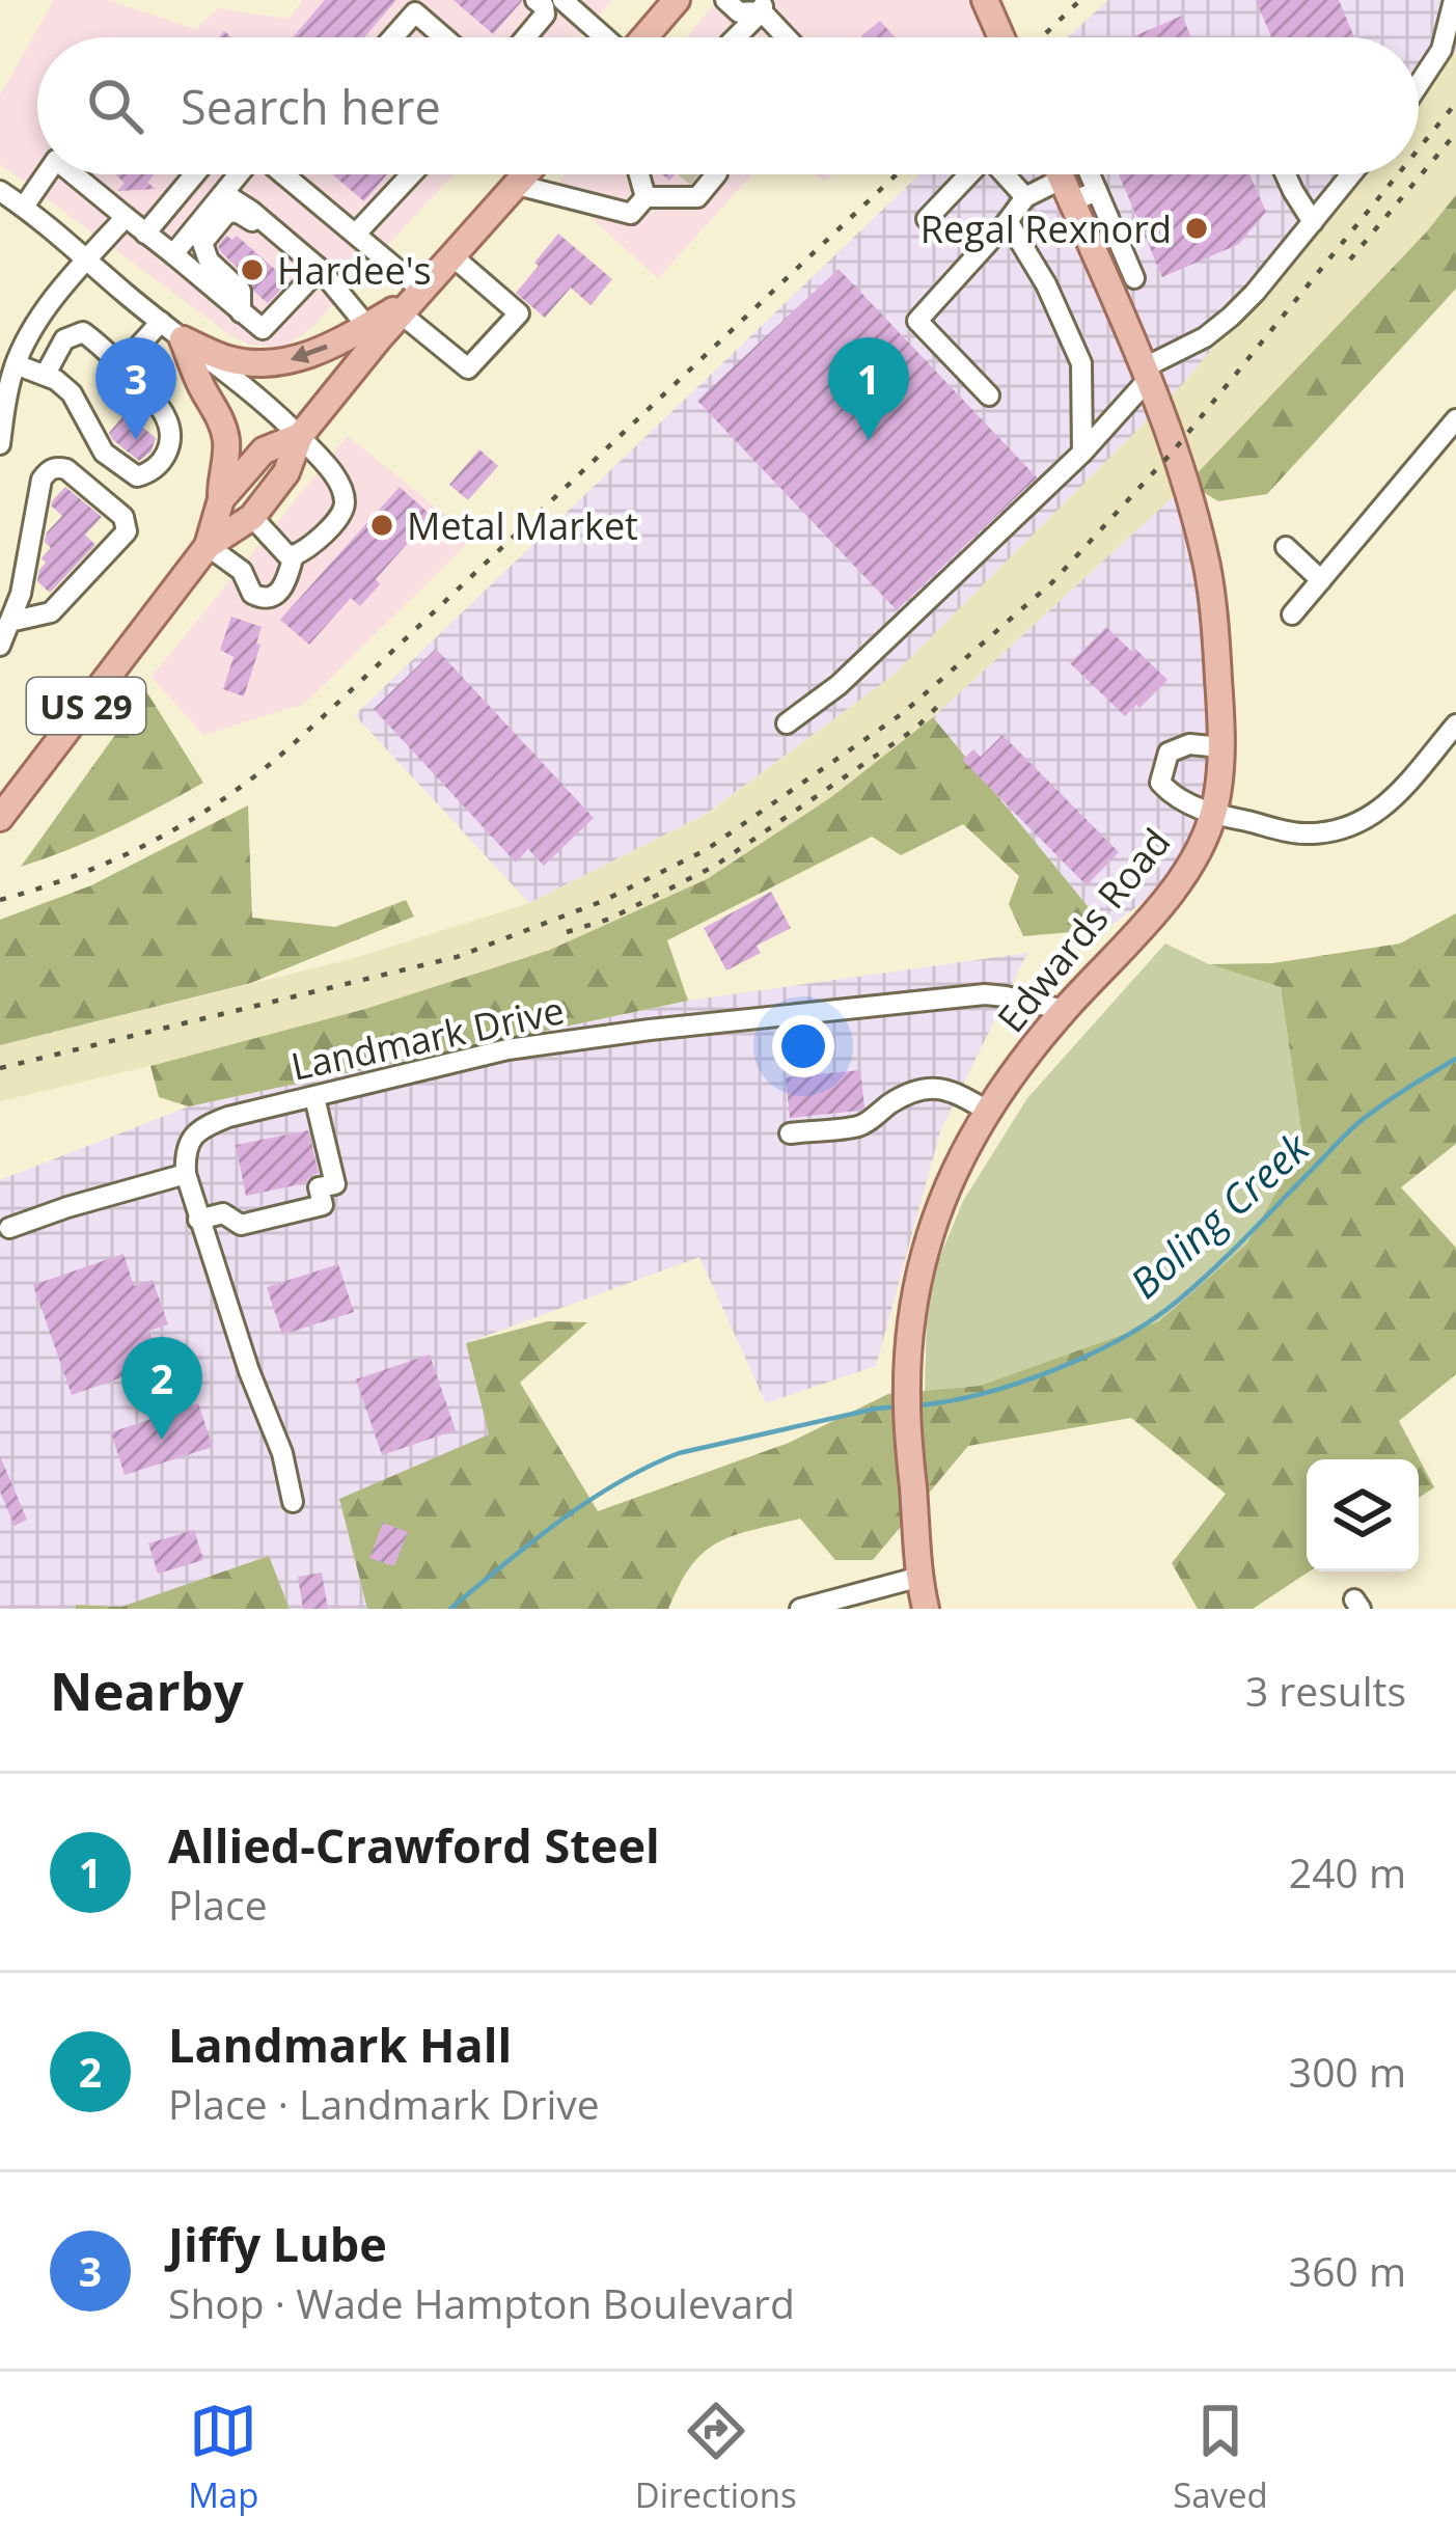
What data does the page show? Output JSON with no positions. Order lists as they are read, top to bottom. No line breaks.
{"streets":{"main road":["US 29","Edwards Road"],"street":["Landmark Drive"]},"crossings":[["Edwards Road","Landmark Drive"]],"water":["Boling Creek"],"places":["Regal Rexnord","Hardee's","Metal Market"],"page":{"search":"Search here","pins":["1","3","2"],"heading":["Nearby","3 results"],"list":[{"mark":"1","name":"Allied-Crawford Steel","note":"Place","value":"240 m"},{"mark":"2","name":"Landmark Hall","note":"Place · Landmark Drive","value":"300 m"},{"mark":"3","name":"Jiffy Lube","note":"Shop · Wade Hampton Boulevard","value":"360 m"}],"nav":["Map","Directions","Saved"]}}
